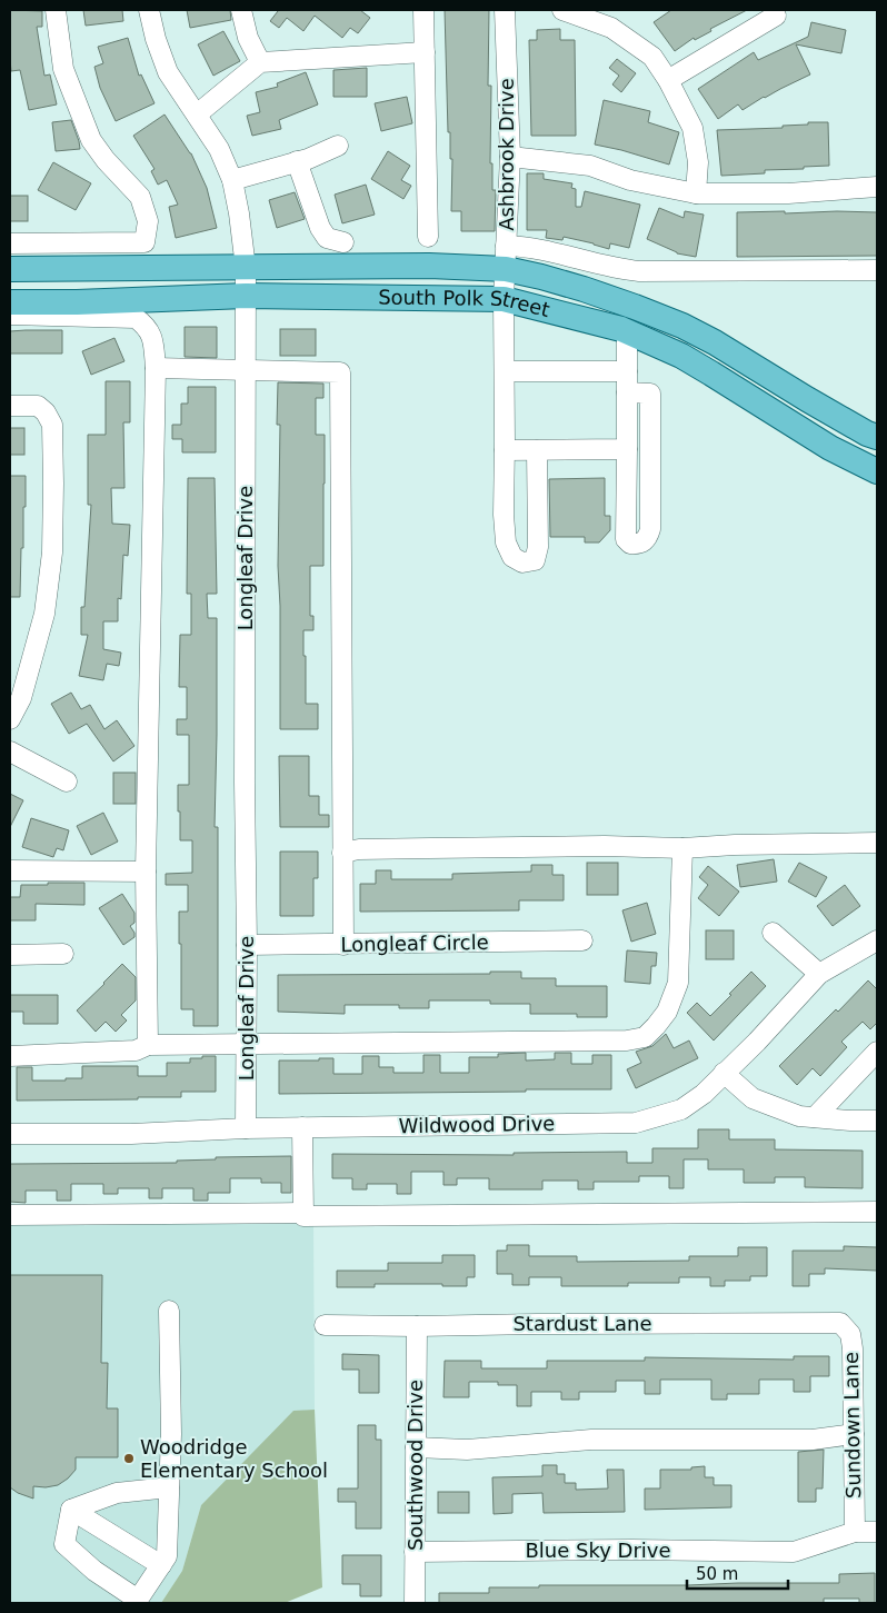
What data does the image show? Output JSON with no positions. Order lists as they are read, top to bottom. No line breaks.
{"streets":{"main road":["South Polk Street"],"street":["Ashbrook Drive","Longleaf Drive","Longleaf Circle","Wildwood Drive","Stardust Lane","Sundown Lane","Southwood Drive","Blue Sky Drive"]},"crossings":[["Ashbrook Drive","South Polk Street"],["South Polk Street","Longleaf Drive"],["Longleaf Drive","Longleaf Circle"],["Longleaf Drive","Wildwood Drive"],["Stardust Lane","Sundown Lane"],["Stardust Lane","Southwood Drive"],["Sundown Lane","Blue Sky Drive"],["Southwood Drive","Blue Sky Drive"]],"places":["Woodridge Elementary School"],"scale_bar":"50 m"}
